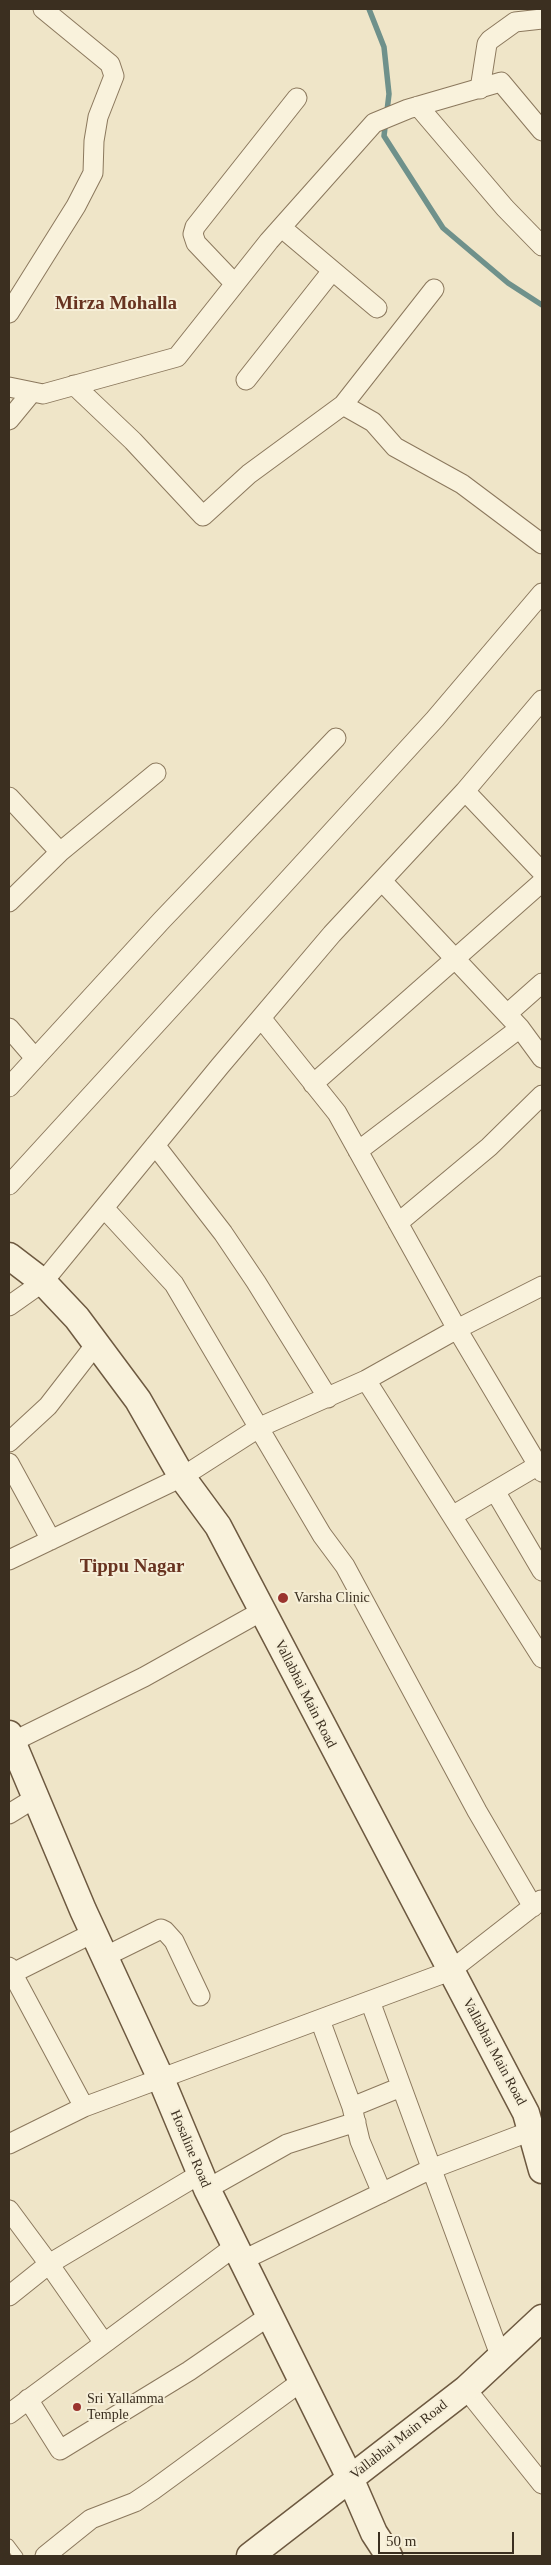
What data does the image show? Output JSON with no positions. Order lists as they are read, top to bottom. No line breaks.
{"streets":{"street":["Vallabhai Main Road","Hosaline Road"]},"crossings":[["Vallabhai Main Road","Hosaline Road"]],"districts":["Mirza Mohalla","Tippu Nagar"],"places":["Varsha Clinic","Sri Yallamma Temple"],"scale_bar":"50 m"}
